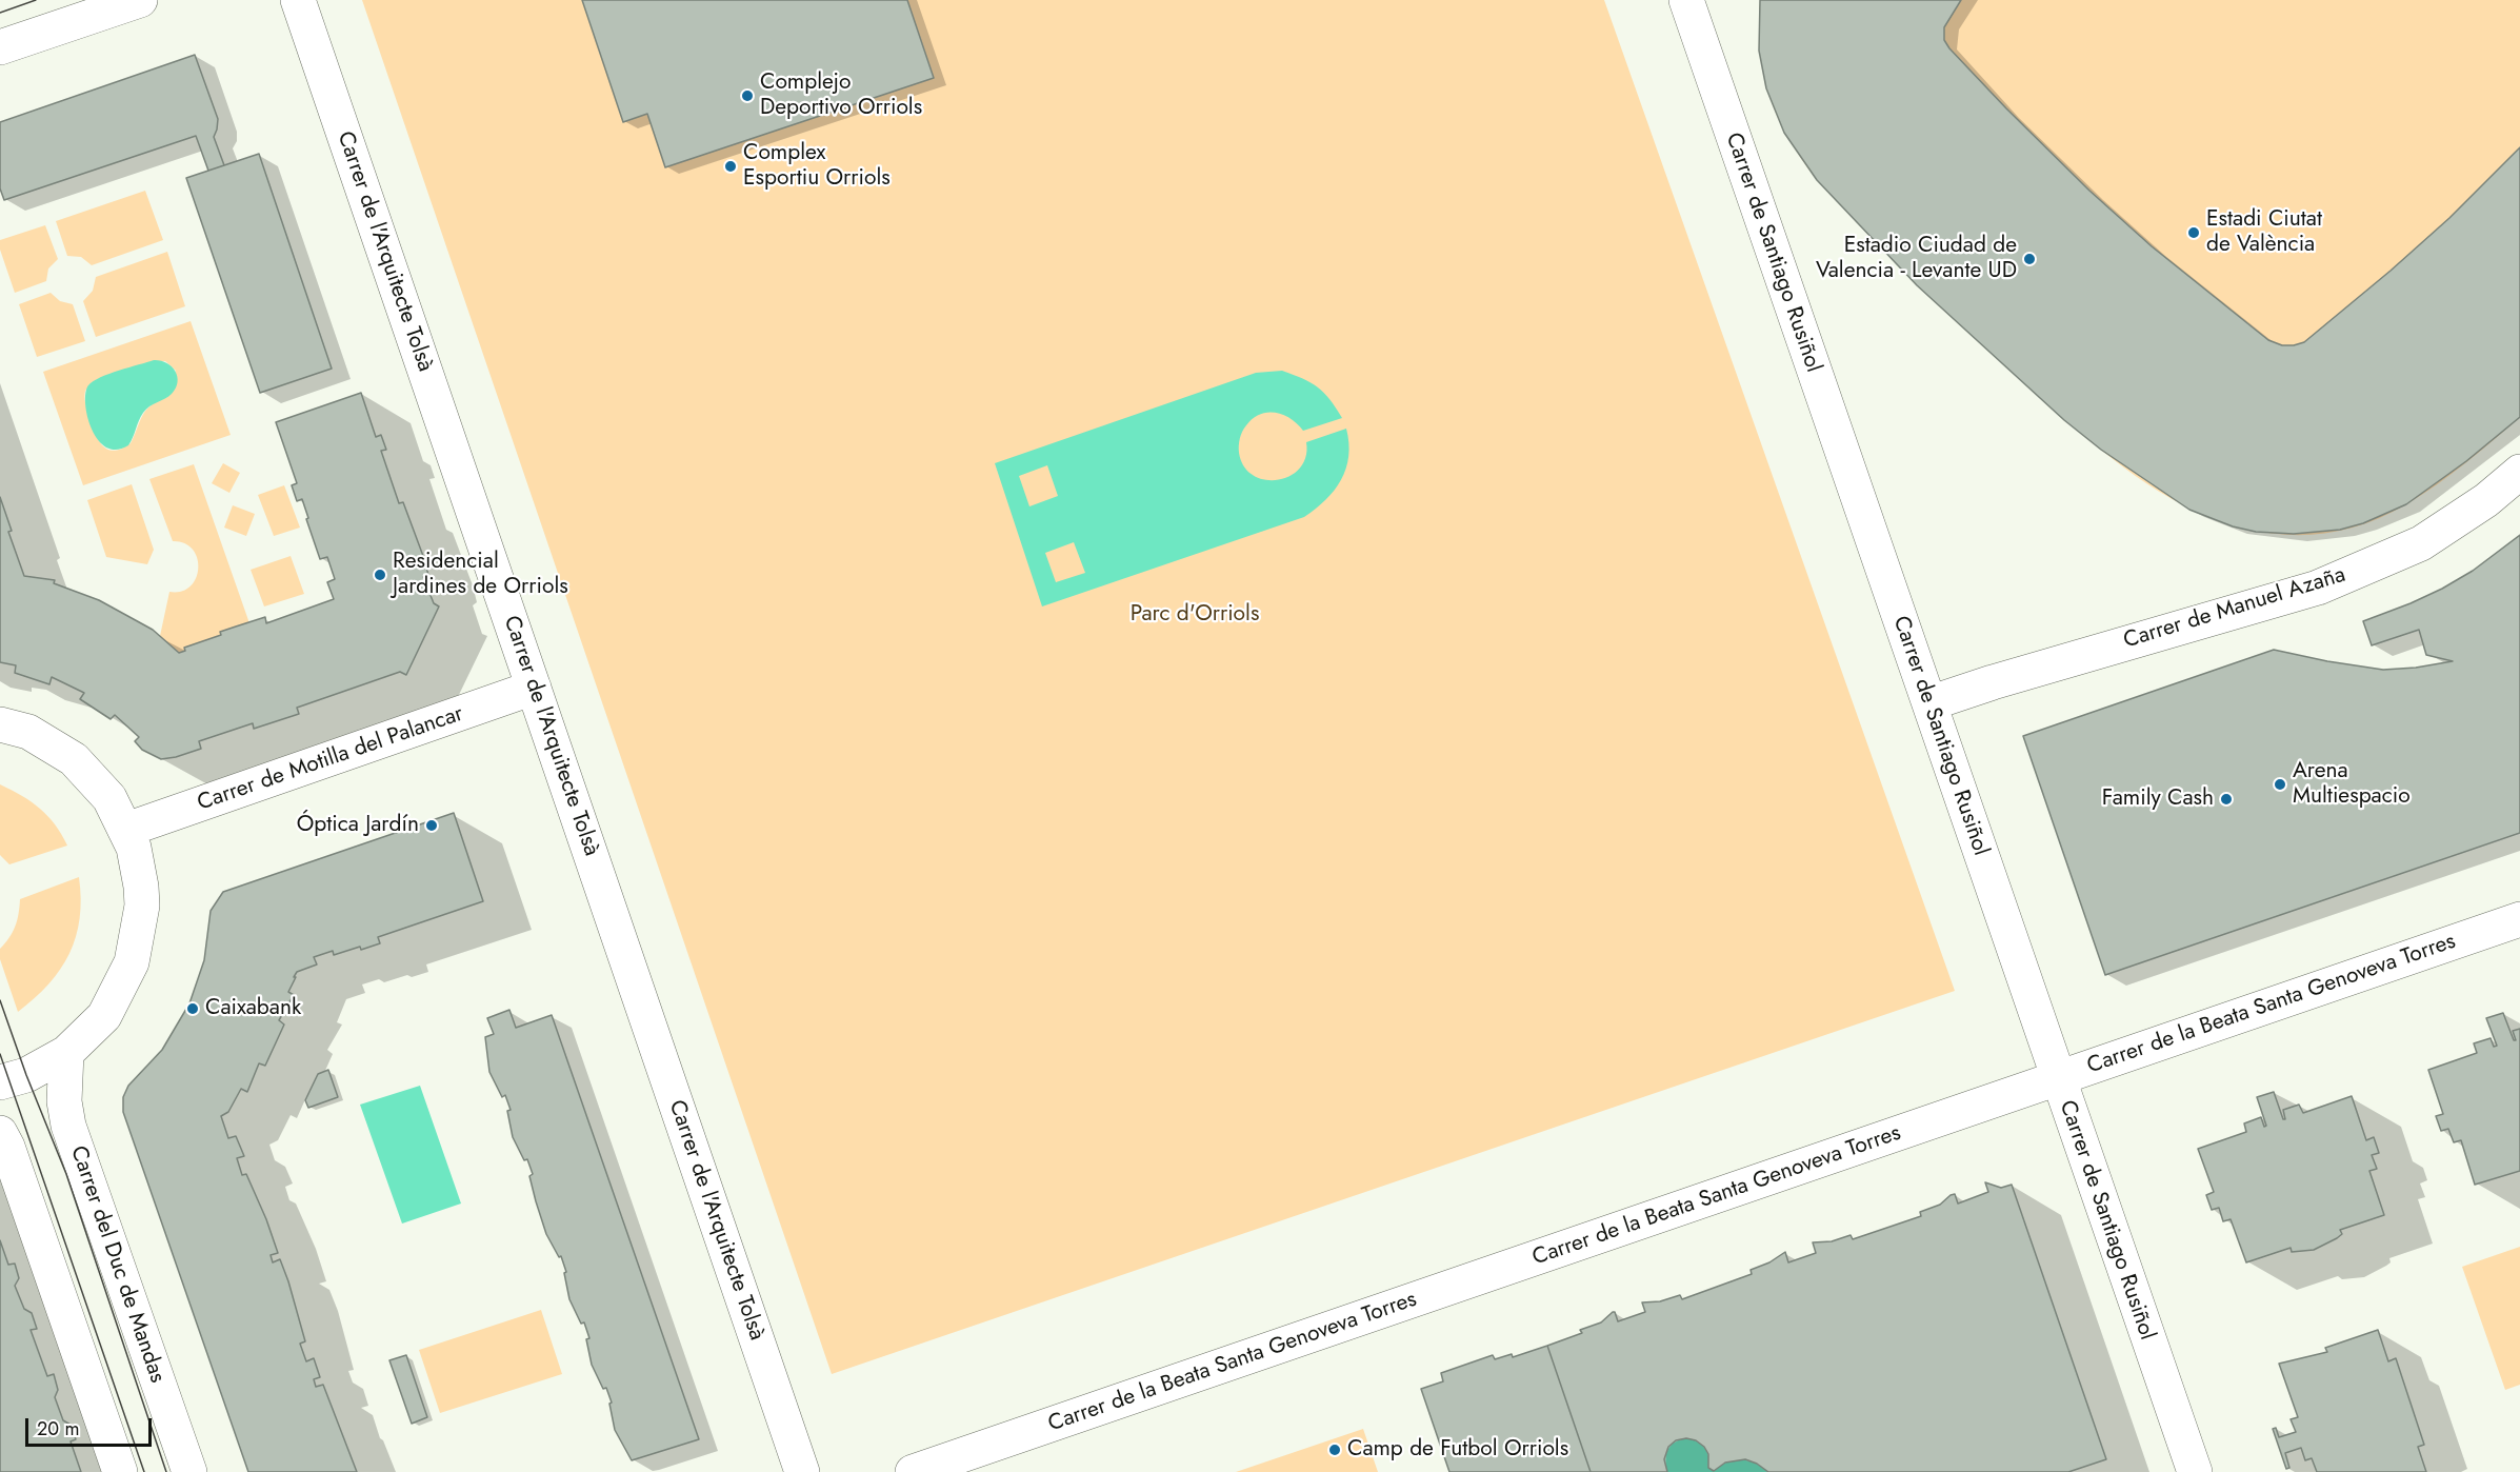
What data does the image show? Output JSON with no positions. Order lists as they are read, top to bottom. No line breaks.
{"streets":{"street":["Carrer de l'Arquitecte Tolsà","Carrer de Santiago Rusiñol","Carrer de Manuel Azaña","Carrer de Motilla del Palancar","Carrer de la Beata Santa Genoveva Torres","Carrer del Duc de Mandas"]},"crossings":[["Carrer de l'Arquitecte Tolsà","Carrer de Motilla del Palancar"],["Carrer de Santiago Rusiñol","Carrer de Manuel Azaña"],["Carrer de Santiago Rusiñol","Carrer de la Beata Santa Genoveva Torres"]],"parks":["Parc d'Orriols"],"places":["Complejo Deportivo Orriols","Complex Esportiu Orriols","Estadi Ciutat de València","Estadio Ciudad de Valencia - Levante UD","Residencial Jardines de Orriols","Arena Multiespacio","Family Cash","Óptica Jardín","Caixabank","Camp de Futbol Orriols"],"scale_bar":"20 m"}
